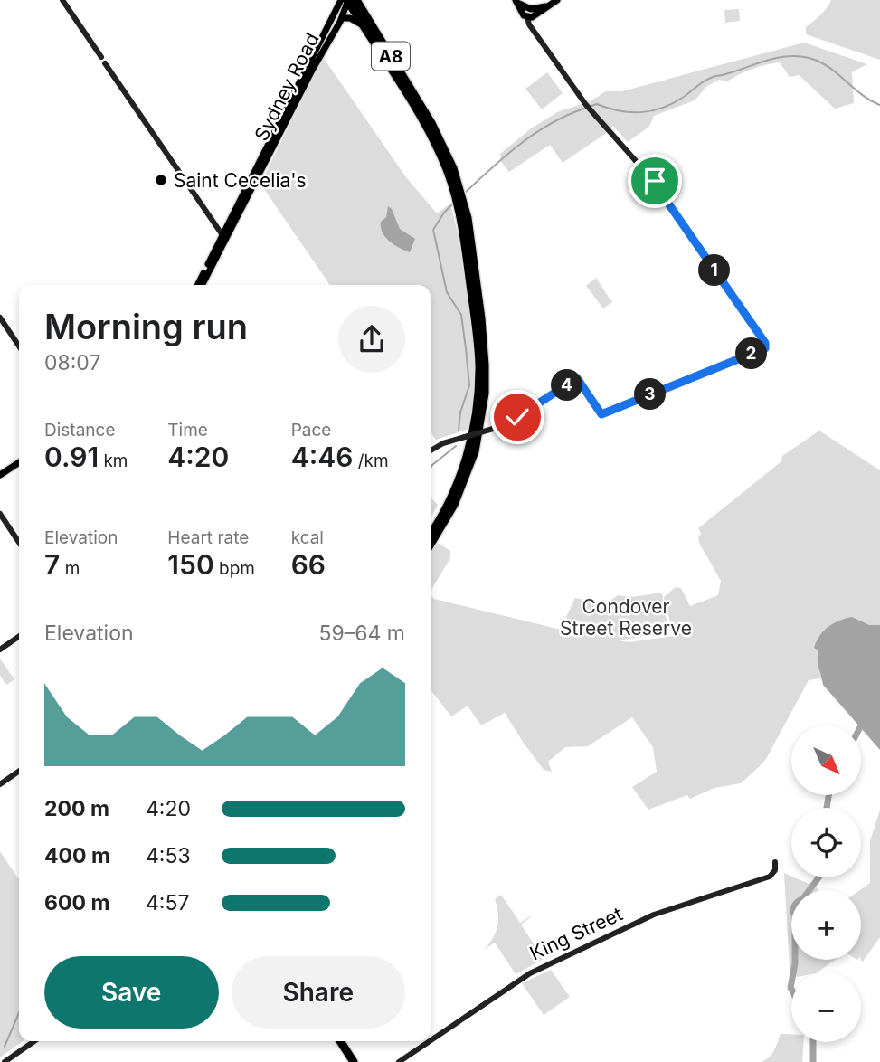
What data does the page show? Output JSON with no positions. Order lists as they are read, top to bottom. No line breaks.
{"streets":{"highway":["A8"],"main road":["Sydney Road"],"street":["King Street"]},"crossings":[["A8","Sydney Road"]],"parks":["Condover Street Reserve"],"places":["Saint Cecelia's"],"north":"bottom right","page":{"pins":["1","2","4","3"],"heading":["Morning run","08:07"],"stats":[["Distance","0.91 km"],["Time","4:20"],["Pace","4:46 /km"],["Elevation","7 m"],["Heart rate","150 bpm"],["kcal","66"]],"chart":["Elevation","59–64 m"],"map_buttons":["+","−"],"list":[{"name":"200 m","note":"4:20"},{"name":"400 m","note":"4:53"},{"name":"600 m","note":"4:57"}],"buttons":["Save","Share"]}}
